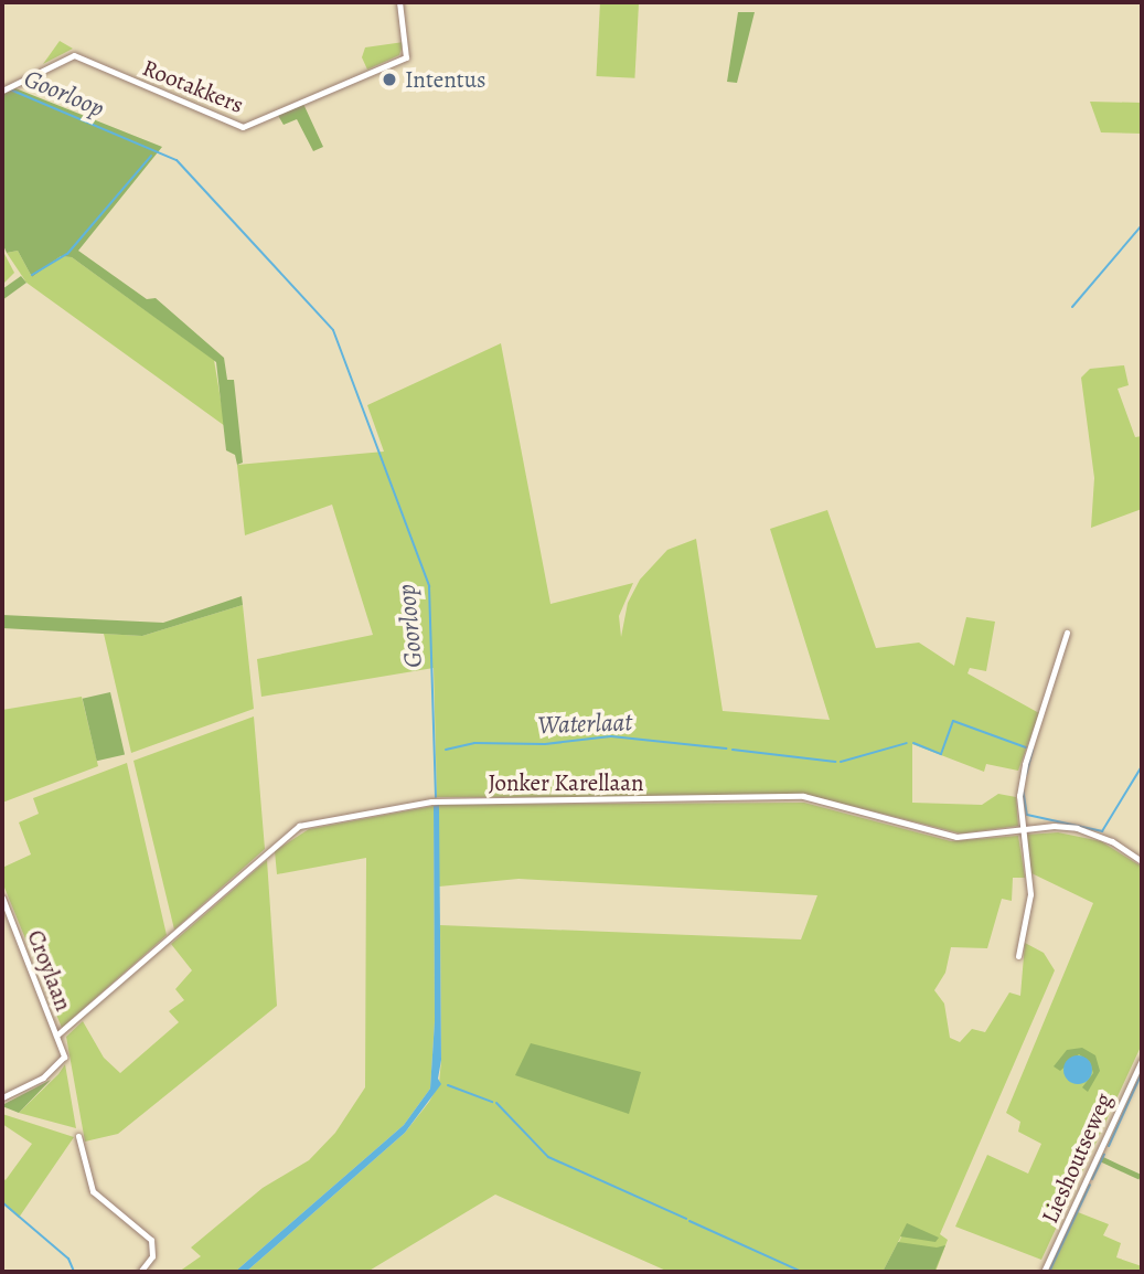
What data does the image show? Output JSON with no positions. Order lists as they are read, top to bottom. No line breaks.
{"streets":{"street":["Rootakkers","Jonker Karellaan","Croylaan","Lieshoutseweg"]},"crossings":[["Jonker Karellaan","Croylaan"]],"water":["Goorloop","Waterlaat"],"places":["Intentus"]}
